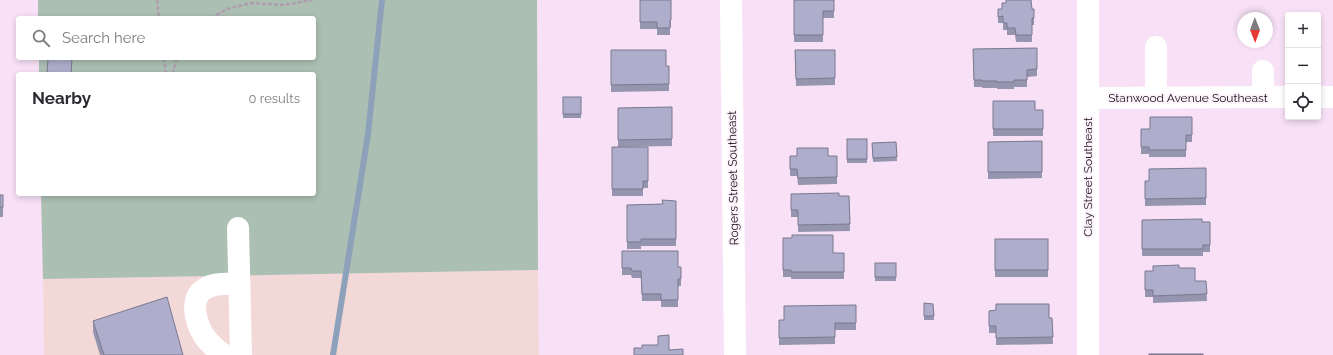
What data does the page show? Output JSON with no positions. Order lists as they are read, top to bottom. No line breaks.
{"streets":{"street":["Stanwood Avenue Southeast","Clay Street Southeast","Rogers Street Southeast"]},"crossings":[["Stanwood Avenue Southeast","Clay Street Southeast"]],"north":"bottom","page":{"map_buttons":["+","−"],"search":"Search here","heading":["Nearby","0 results"]}}
